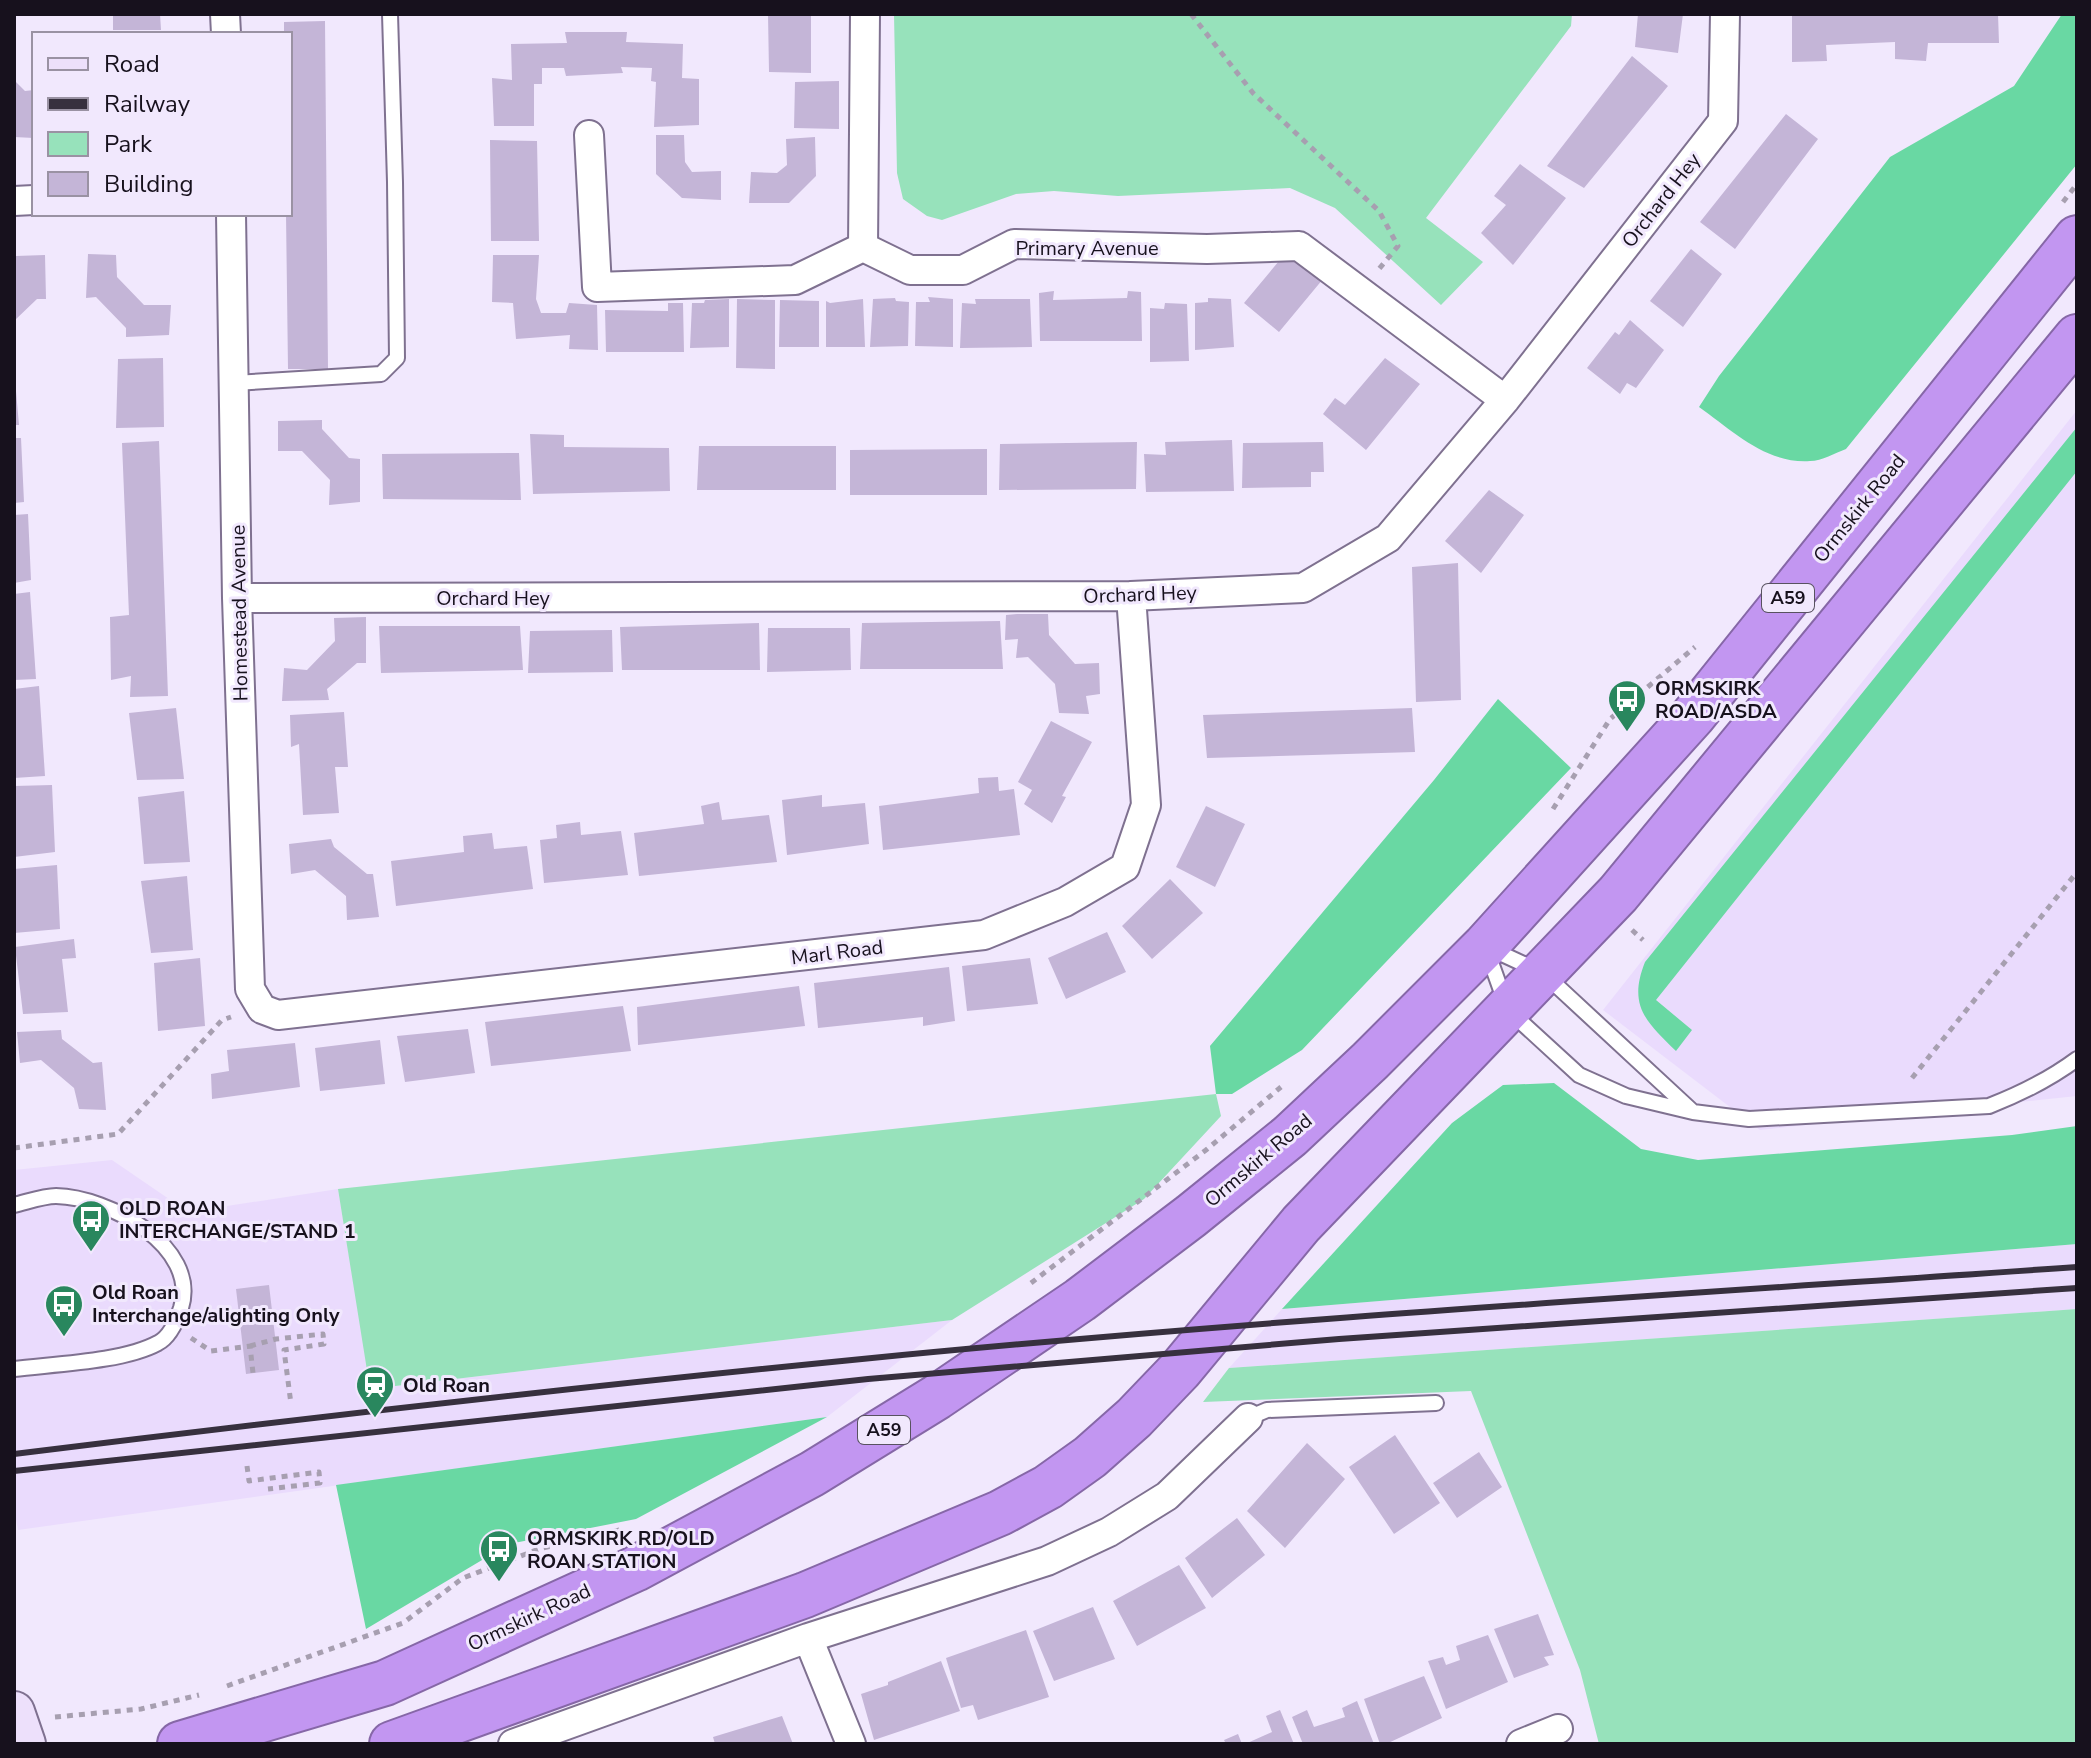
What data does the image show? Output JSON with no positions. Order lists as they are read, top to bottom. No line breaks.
{"streets":{"highway":["Ormskirk Road","A59"],"street":["Orchard Hey","Primary Avenue","Homestead Avenue","Marl Road"]},"crossings":[["Orchard Hey","Primary Avenue"],["Orchard Hey","Homestead Avenue"],["Orchard Hey","Marl Road"],["Homestead Avenue","Marl Road"]],"places":{"bus stop":["ORMSKIRK ROAD/ASDA","OLD ROAN INTERCHANGE/STAND 1","Old Roan Interchange/alighting Only","ORMSKIRK RD/OLD ROAN STATION"],"station":["Old Roan"]},"legend":["Road","Railway","Park","Building"]}
